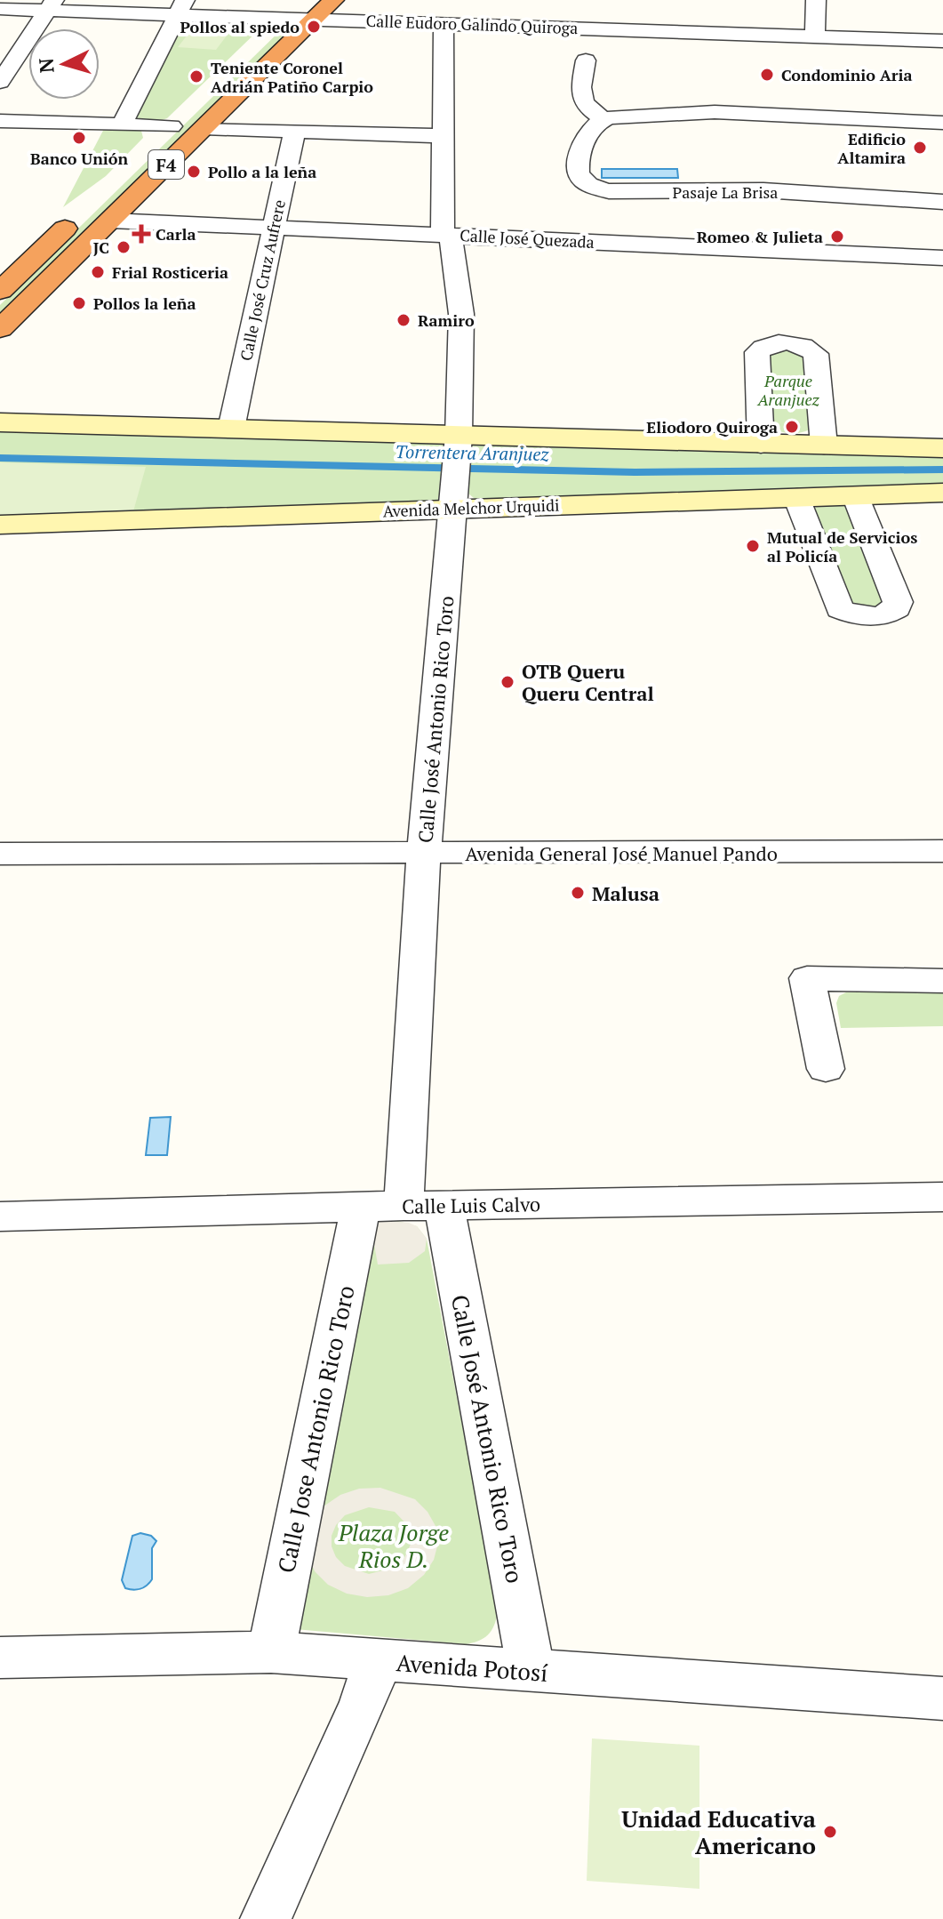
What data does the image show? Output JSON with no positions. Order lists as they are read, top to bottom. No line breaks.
{"streets":{"highway":["F4"],"main road":["Avenida Melchor Urquidi"],"street":["Calle Eudoro Galindo Quiroga","Pasaje La Brisa","Calle José Quezada","Calle José Cruz Aufrere","Calle José Antonio Rico Toro","Avenida General José Manuel Pando","Calle Luis Calvo","Calle Jose Antonio Rico Toro","Avenida Potosí"]},"crossings":[["Calle Eudoro Galindo Quiroga","F4"],["Calle Eudoro Galindo Quiroga","Calle José Antonio Rico Toro"],["F4","Calle José Quezada"],["Calle José Quezada","Calle José Cruz Aufrere"],["Calle José Quezada","Calle José Antonio Rico Toro"],["Avenida Melchor Urquidi","Calle José Antonio Rico Toro"],["Calle José Antonio Rico Toro","Avenida General José Manuel Pando"],["Calle José Antonio Rico Toro","Calle Luis Calvo"],["Calle José Antonio Rico Toro","Avenida Potosí"],["Calle Luis Calvo","Calle Jose Antonio Rico Toro"],["Calle Jose Antonio Rico Toro","Avenida Potosí"]],"water":["Torrentera Aranjuez"],"parks":["Parque Aranjuez","Plaza Jorge Rios D."],"places":{"other":["Pollos al spiedo","Condominio Aria","Teniente Coronel Adrián Patiño Carpio","Banco Unión","Edificio Altamira","Pollo a la leña","Romeo & Julieta","JC","Frial Rosticeria","Pollos la leña","Ramiro","Eliodoro Quiroga","Mutual de Servicios al Policía","OTB Queru Queru Central","Malusa","Unidad Educativa Americano"],"health":["Carla"]},"north":"left"}
